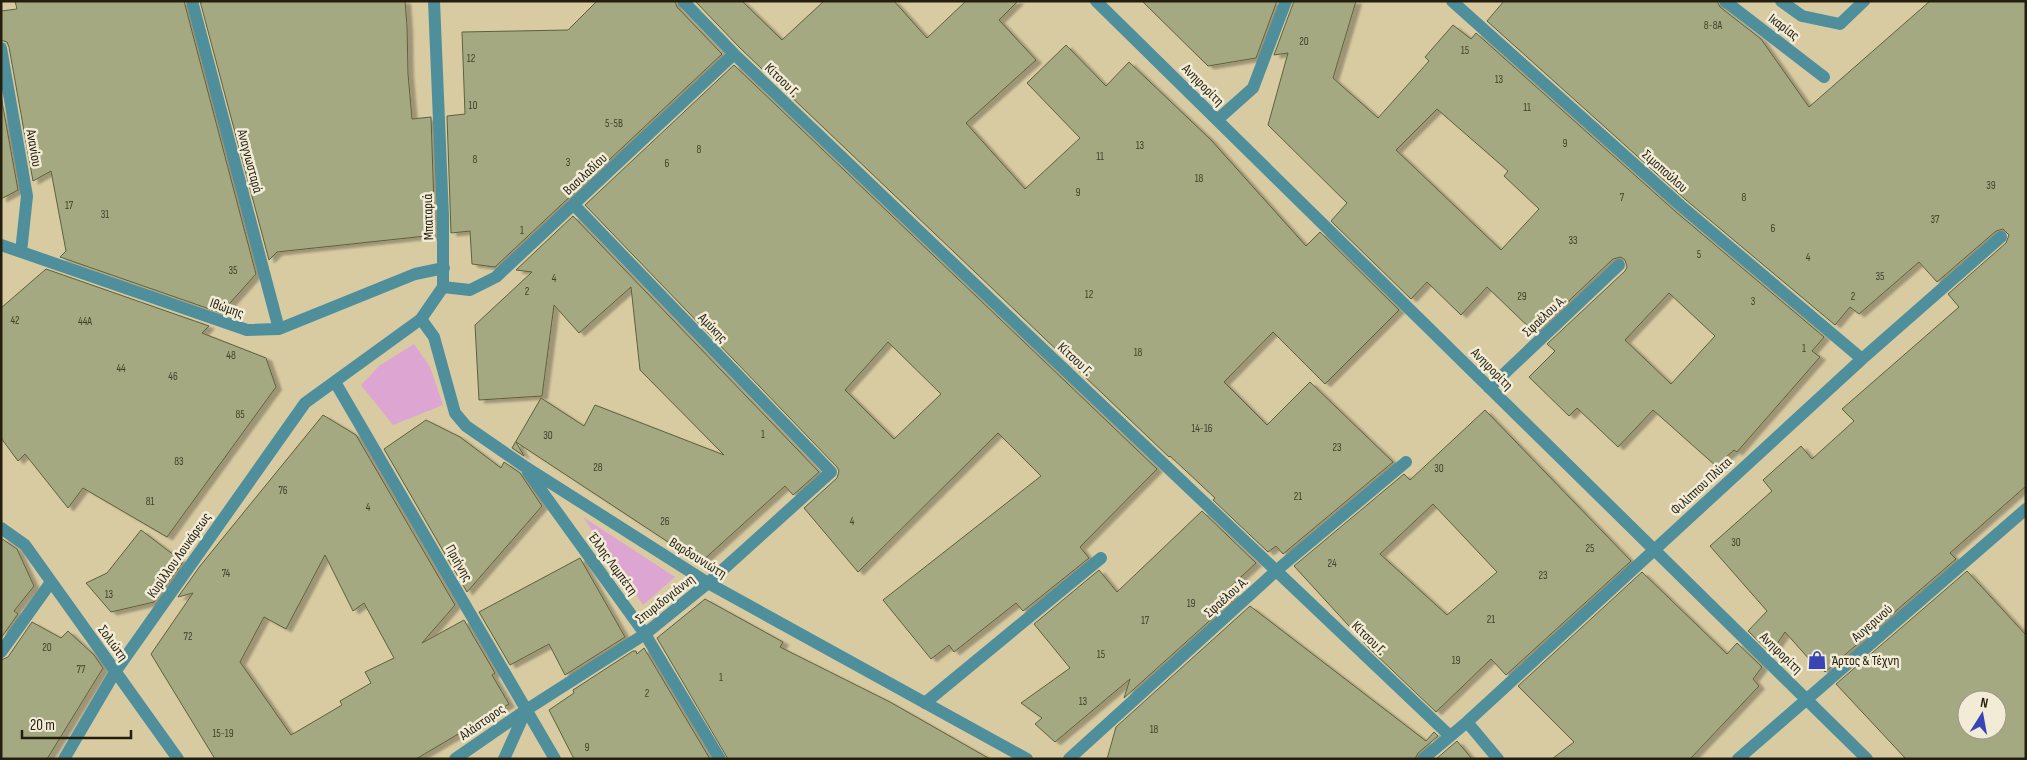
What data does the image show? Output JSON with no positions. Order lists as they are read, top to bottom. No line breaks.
{"streets":{"street":["Ικαρίας","Κίτσου Γ.","Ανηφορίτη","Ανανίου","Αναγνωσταρά","Σιμοπούλου","Βασιλαδίου","Μπαταριά","Ιθώμης","Σφαέλου Α.","Αμύκης","Φιλίππου Πλύτα","Κυρίλλου Λουκάρεως","Βαρδουνιώτη","Πριήνης","Έλλης Λαμπέτη","Σπυριδογιάννη","Αυγερινού","Σολιώτη","Αλάστορος"]},"crossings":[["Κίτσου Γ.","Βασιλαδίου"],["Κίτσου Γ.","Σφαέλου Α."],["Κίτσου Γ.","Φιλίππου Πλύτα"],["Ανηφορίτη","Σφαέλου Α."],["Ανηφορίτη","Φιλίππου Πλύτα"],["Ανηφορίτη","Αυγερινού"],["Ανανίου","Ιθώμης"],["Αναγνωσταρά","Ιθώμης"],["Σιμοπούλου","Φιλίππου Πλύτα"],["Βασιλαδίου","Μπαταριά"],["Βασιλαδίου","Αμύκης"],["Μπαταριά","Ιθώμης"],["Αμύκης","Σπυριδογιάννη"],["Κυρίλλου Λουκάρεως","Πριήνης"],["Κυρίλλου Λουκάρεως","Σολιώτη"],["Βαρδουνιώτη","Έλλης Λαμπέτη"],["Βαρδουνιώτη","Σπυριδογιάννη"],["Πριήνης","Σπυριδογιάννη"],["Πριήνης","Αλάστορος"],["Έλλης Λαμπέτη","Σπυριδογιάννη"],["Σπυριδογιάννη","Αλάστορος"]],"places":{"shop":["Άρτος & Τέχνη"]},"house_numbers":["8-8Α","20","15","12","13","10","11","5-5Β","9","13","8","11","8","3","6","18","39","9","7","8","17","31","37","6","1","33","5","4","35","35","4","2","12","29","2","3","42","44Α","1","18","48","44","46","85","14-16","1","30","23","83","28","30","76","21","81","4","26","4","30","25","24","74","23","13","19","21","17","72","20","15","19","77","1","2","13","18","15-19","9"],"scale_bar":"20 m","north":"top"}
